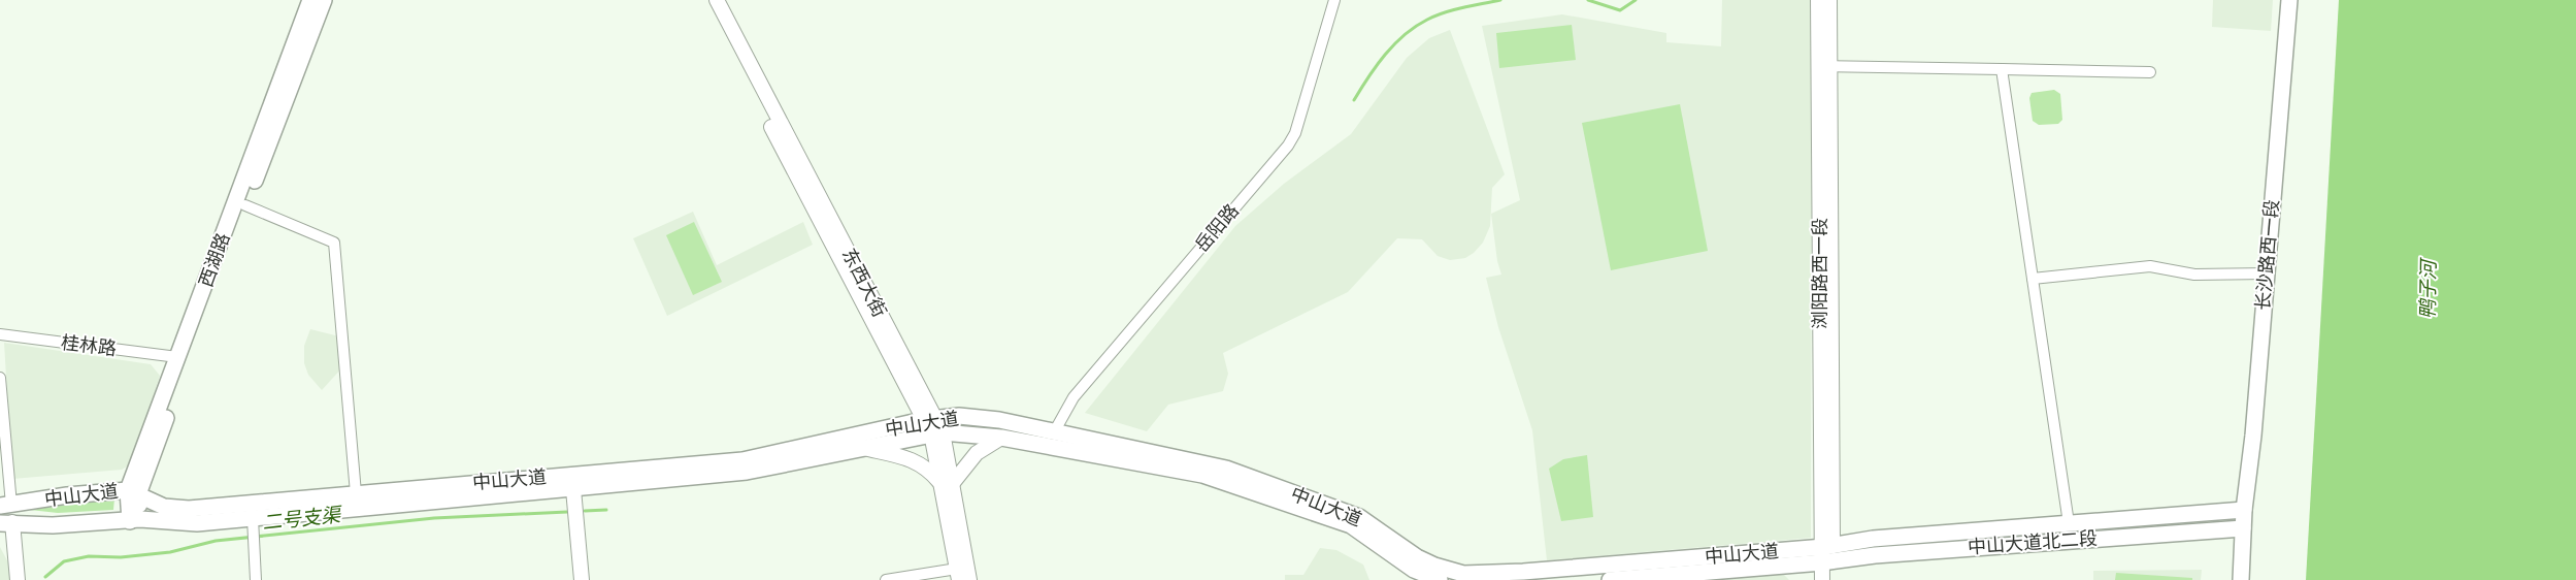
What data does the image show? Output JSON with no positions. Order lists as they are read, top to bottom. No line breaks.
{"streets":{"main road":["长沙路西一段","西湖路","中山大道","中山大道北二段"],"street":["岳阳路","浏阳路西一段","东西大街","桂林路"]},"crossings":[["岳阳路","中山大道"],["长沙路西一段","中山大道北二段"],["西湖路","桂林路"],["西湖路","中山大道"],["浏阳路西一段","中山大道"],["浏阳路西一段","中山大道北二段"],["东西大街","中山大道"],["中山大道","中山大道北二段"]],"water":["鸭子河","二号支渠"]}
